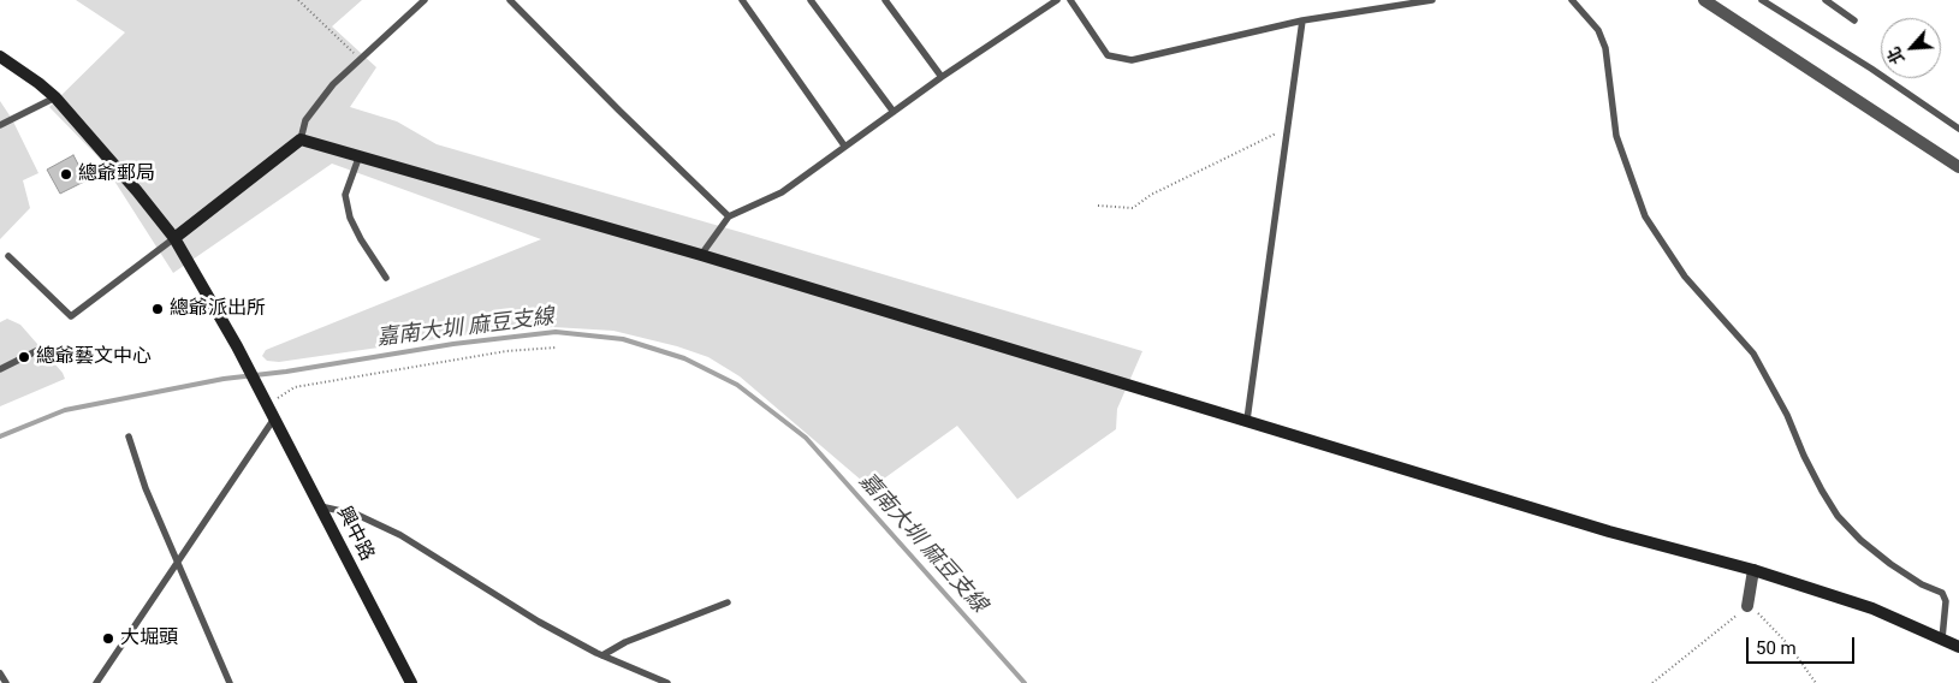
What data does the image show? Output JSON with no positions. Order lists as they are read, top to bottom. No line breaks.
{"streets":{"street":["興中路"]},"water":["嘉南大圳 麻豆支線"],"places":["總爺郵局","總爺派出所","總爺藝文中心","大堀頭"],"scale_bar":"50 m","north":"bottom left"}
